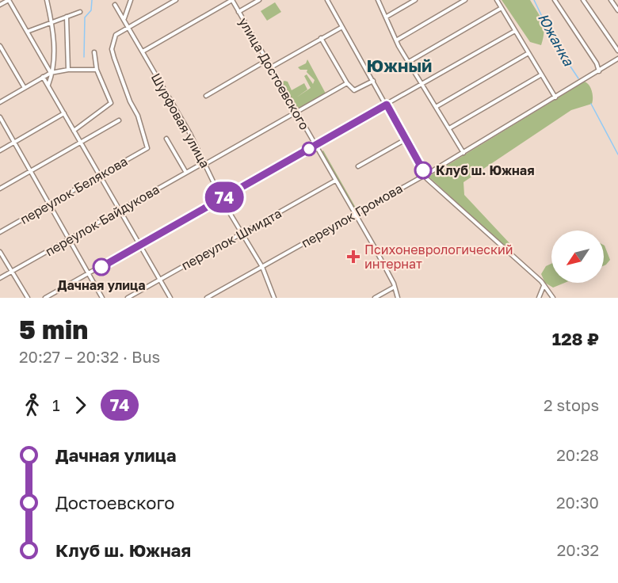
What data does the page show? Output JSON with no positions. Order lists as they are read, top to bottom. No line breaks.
{"streets":{"street":["улица Достоевского","Шурфовая улица","переулок Белякова","переулок Громова","переулок Байдукова","переулок Шмидта"]},"crossings":[["улица Достоевского","переулок Громова"],["улица Достоевского","переулок Байдукова"],["улица Достоевского","переулок Шмидта"],["Шурфовая улица","переулок Белякова"],["Шурфовая улица","переулок Громова"],["Шурфовая улица","переулок Байдукова"],["Шурфовая улица","переулок Шмидта"]],"districts":["Южный"],"water":["Южанка"],"places":{"other":["Клуб ш. Южная","Дачная улица"],"health":["Психоневрологический интернат"]},"lines":["bus line 74"],"north":"bottom left","page":{"on_map":"74","heading":["5 min","20:27 – 20:32 · Bus","128 ₽"],"legs":["1","74","2 stops"],"list":[{"name":"Дачная улица","value":"20:28"},{"name":"Достоевского","value":"20:30"},{"name":"Клуб ш. Южная","value":"20:32"}]}}
